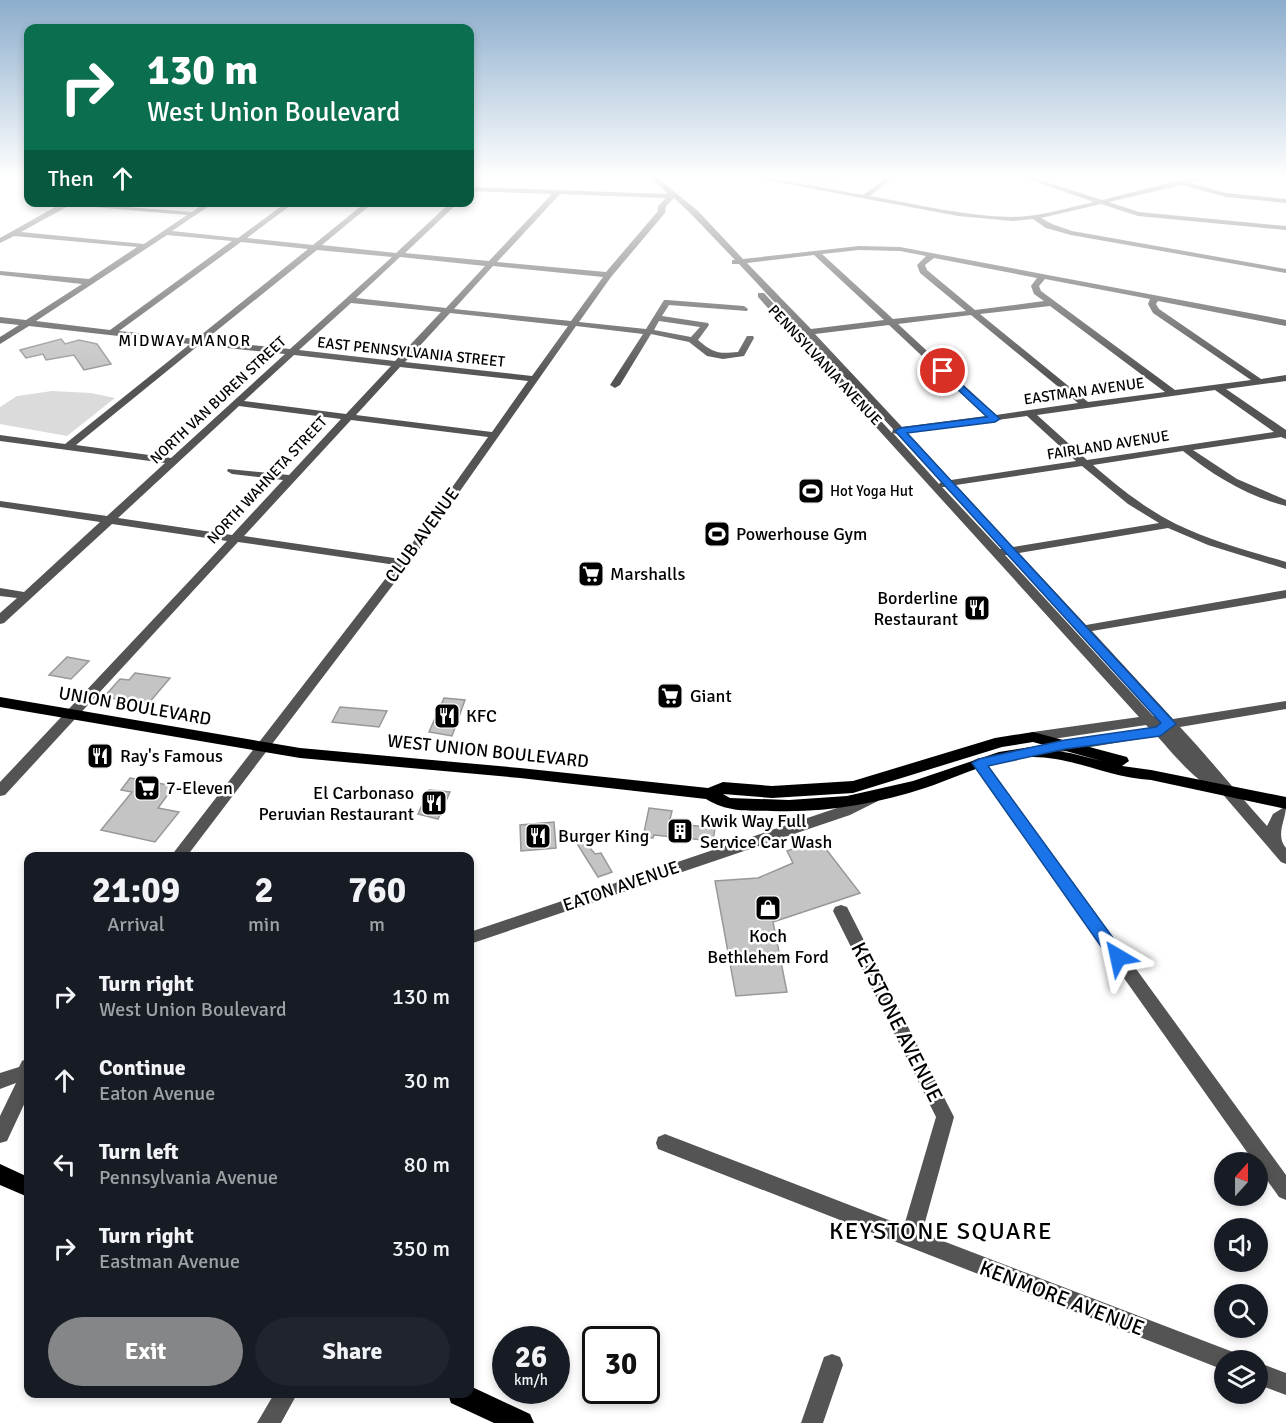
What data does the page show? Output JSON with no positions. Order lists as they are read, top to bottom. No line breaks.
{"streets":{"main road":["UNION BOULEVARD","WEST UNION BOULEVARD"],"street":["EAST PENNSYLVANIA STREET","PENNSYLVANIA AVENUE","EASTMAN AVENUE","NORTH VAN BUREN STREET","FAIRLAND AVENUE","NORTH WAHNETA STREET","CLUB AVENUE","EATON AVENUE","KEYSTONE AVENUE","KENMORE AVENUE"]},"crossings":[["EAST PENNSYLVANIA STREET","NORTH VAN BUREN STREET"],["EAST PENNSYLVANIA STREET","NORTH WAHNETA STREET"],["EAST PENNSYLVANIA STREET","CLUB AVENUE"],["PENNSYLVANIA AVENUE","EASTMAN AVENUE"],["PENNSYLVANIA AVENUE","FAIRLAND AVENUE"],["PENNSYLVANIA AVENUE","WEST UNION BOULEVARD"],["NORTH WAHNETA STREET","UNION BOULEVARD"],["CLUB AVENUE","UNION BOULEVARD"],["CLUB AVENUE","WEST UNION BOULEVARD"],["UNION BOULEVARD","WEST UNION BOULEVARD"],["WEST UNION BOULEVARD","EATON AVENUE"],["KEYSTONE AVENUE","KENMORE AVENUE"]],"districts":["MIDWAY MANOR","KEYSTONE SQUARE"],"places":{"sports":["Hot Yoga Hut","Powerhouse Gym"],"supermarket":["Marshalls","Giant","7-Eleven"],"restaurant":["Borderline Restaurant","KFC","Ray's Famous","El Carbonaso Peruvian Restaurant","Burger King"],"building":["Kwik Way Full Service Car Wash"],"shop":["Koch Bethlehem Ford"]},"north":"top","page":{"turn":["130 m","West Union Boulevard"],"then":"Then","eta":["21:09","Arrival","2","min","760","m"],"list":[{"name":"Turn right","note":"West Union Boulevard","value":"130 m"},{"name":"Continue","note":"Eaton Avenue","value":"30 m"},{"name":"Turn left","note":"Pennsylvania Avenue","value":"80 m"},{"name":"Turn right","note":"Eastman Avenue","value":"350 m"}],"buttons":["Exit","Share"],"speed":"26 km/h","limit":"30"}}
